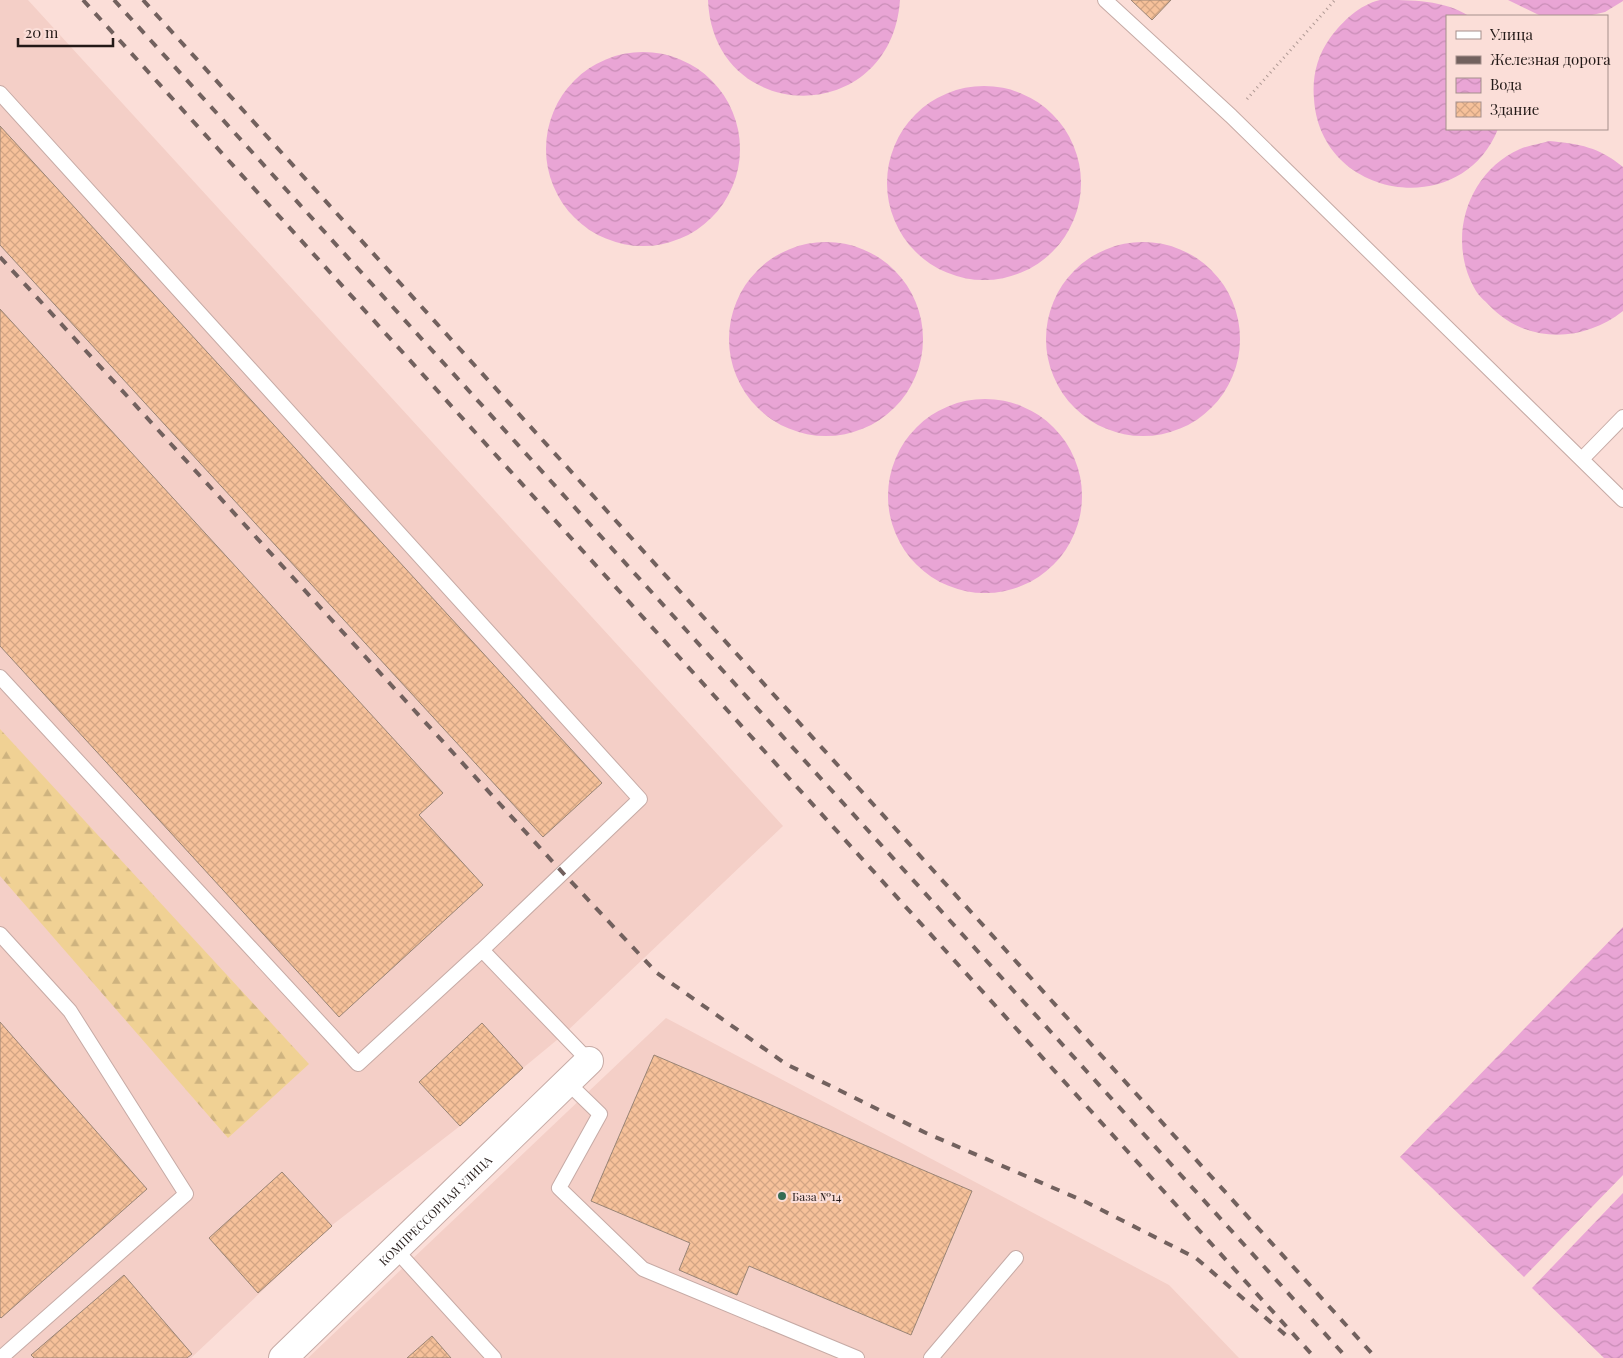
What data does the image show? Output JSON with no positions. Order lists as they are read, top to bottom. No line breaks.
{"streets":{"street":["КОМПРЕССОРНАЯ УЛИЦА"]},"places":["База №14"],"legend":["Улица","Железная дорога","Вода","Здание"],"scale_bar":"20 m"}
